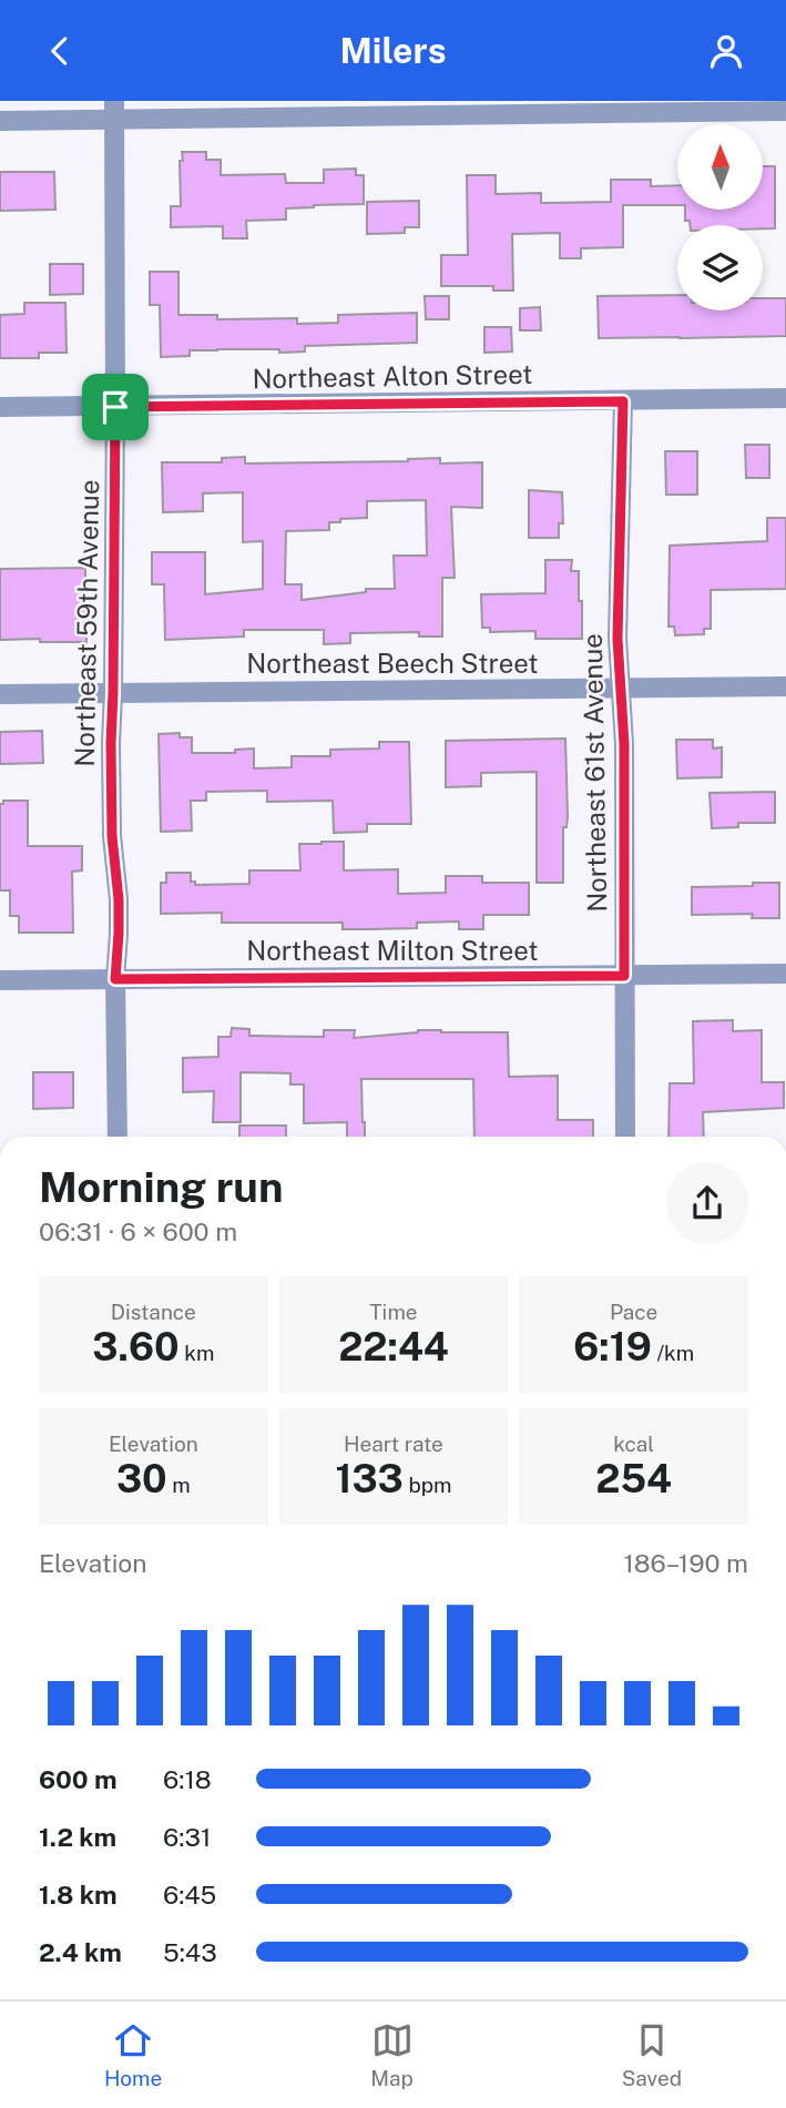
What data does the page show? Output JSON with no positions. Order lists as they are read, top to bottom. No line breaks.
{"streets":{"street":["Northeast Alton Street","Northeast 59th Avenue","Northeast Beech Street","Northeast 61st Avenue","Northeast Milton Street"]},"crossings":[["Northeast Alton Street","Northeast 59th Avenue"],["Northeast Alton Street","Northeast 61st Avenue"],["Northeast 59th Avenue","Northeast Beech Street"],["Northeast 59th Avenue","Northeast Milton Street"],["Northeast Beech Street","Northeast 61st Avenue"],["Northeast 61st Avenue","Northeast Milton Street"]],"north":"top","page":{"header":"Milers","heading":["Morning run","06:31 · 6 × 600 m"],"stats":[["Distance","3.60 km"],["Time","22:44"],["Pace","6:19 /km"],["Elevation","30 m"],["Heart rate","133 bpm"],["kcal","254"]],"chart":["Elevation","186–190 m"],"list":[{"name":"600 m","note":"6:18"},{"name":"1.2 km","note":"6:31"},{"name":"1.8 km","note":"6:45"},{"name":"2.4 km","note":"5:43"}],"tabs":["Home","Map","Saved"]}}
